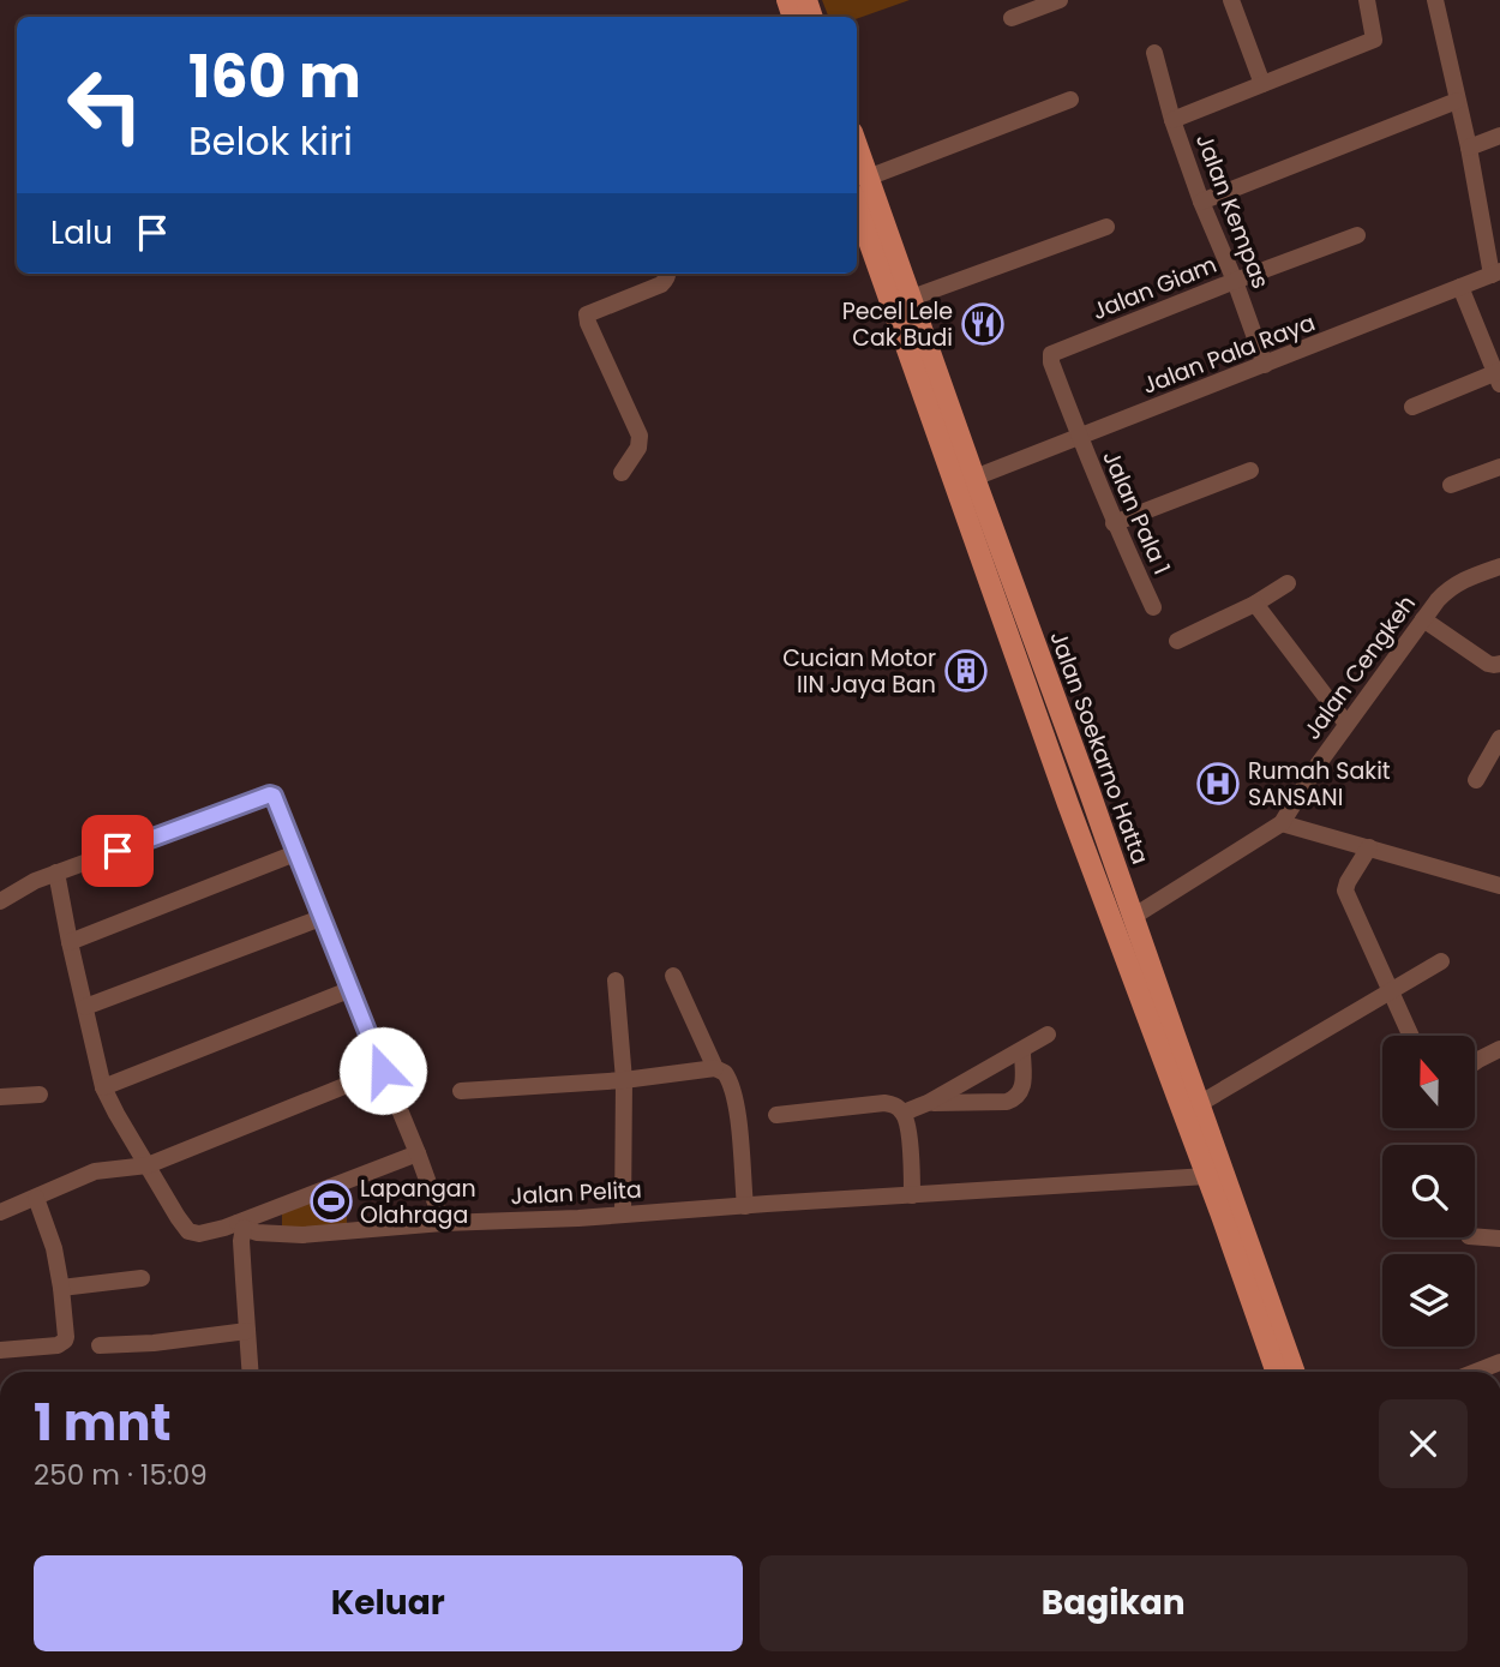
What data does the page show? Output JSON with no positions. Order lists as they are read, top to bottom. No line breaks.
{"streets":{"main road":["Jalan Soekarno Hatta"],"street":["Jalan Kempas","Jalan Giam","Jalan Pala Raya","Jalan Pala 1","Jalan Cengkeh","Jalan Pelita"]},"crossings":[["Jalan Kempas","Jalan Giam"],["Jalan Kempas","Jalan Pala Raya"],["Jalan Giam","Jalan Pala Raya"],["Jalan Giam","Jalan Pala 1"],["Jalan Pala Raya","Jalan Pala 1"],["Jalan Pala Raya","Jalan Soekarno Hatta"],["Jalan Soekarno Hatta","Jalan Pelita"]],"places":{"restaurant":["Pecel Lele Cak Budi"],"building":["Cucian Motor IIN Jaya Ban"],"hospital":["Rumah Sakit SANSANI"],"sports":["Lapangan Olahraga"]},"north":"top","page":{"turn":["160 m","Belok kiri"],"then":"Lalu","heading":["1 mnt","250 m · 15:09"],"buttons":["Keluar","Bagikan"]}}
